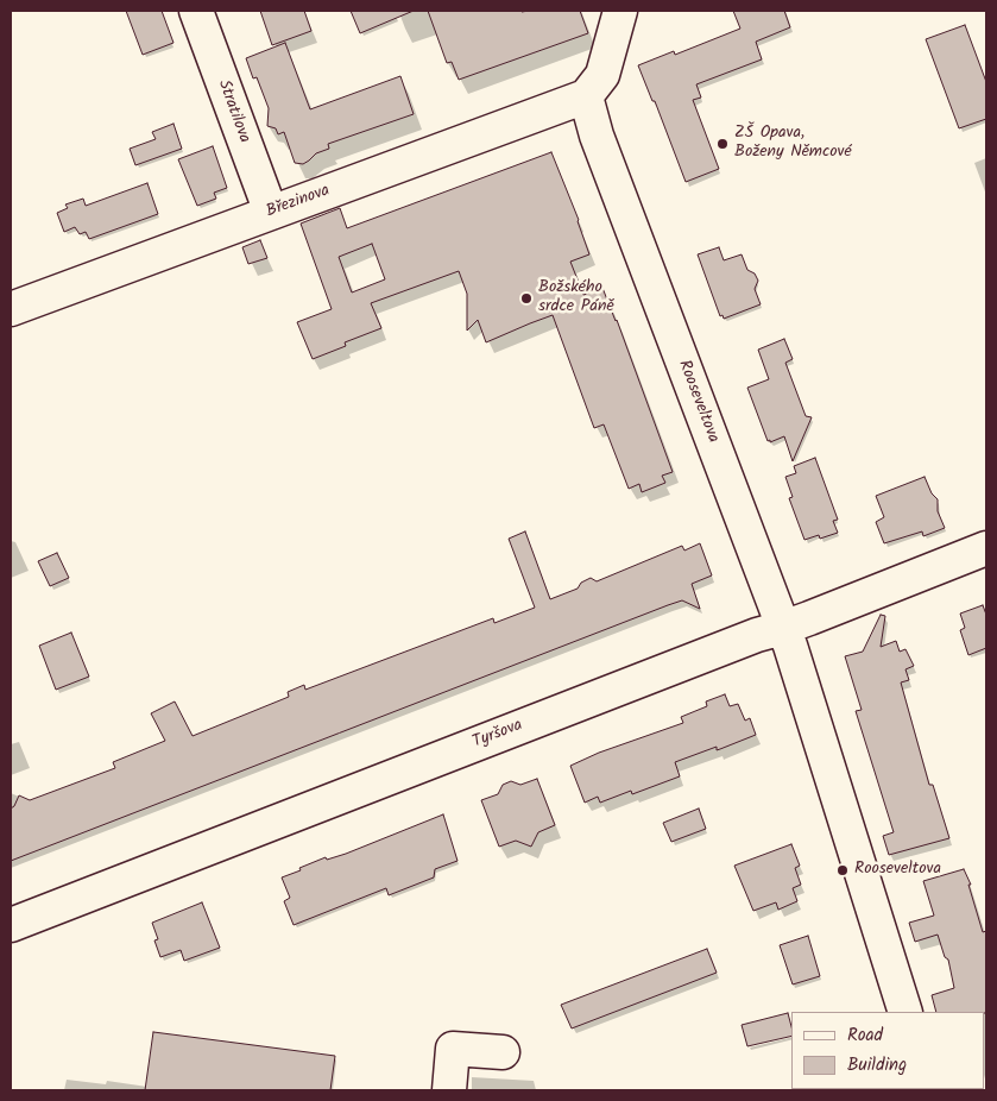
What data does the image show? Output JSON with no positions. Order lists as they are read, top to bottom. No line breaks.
{"streets":{"street":["Stratilova","Březinova","Rooseveltova","Tyršova"]},"crossings":[["Stratilova","Březinova"],["Březinova","Rooseveltova"],["Rooseveltova","Tyršova"]],"places":["ZŠ Opava, Boženy Němcové","Božského srdce Páně","Rooseveltova"],"legend":["Road","Building"]}
